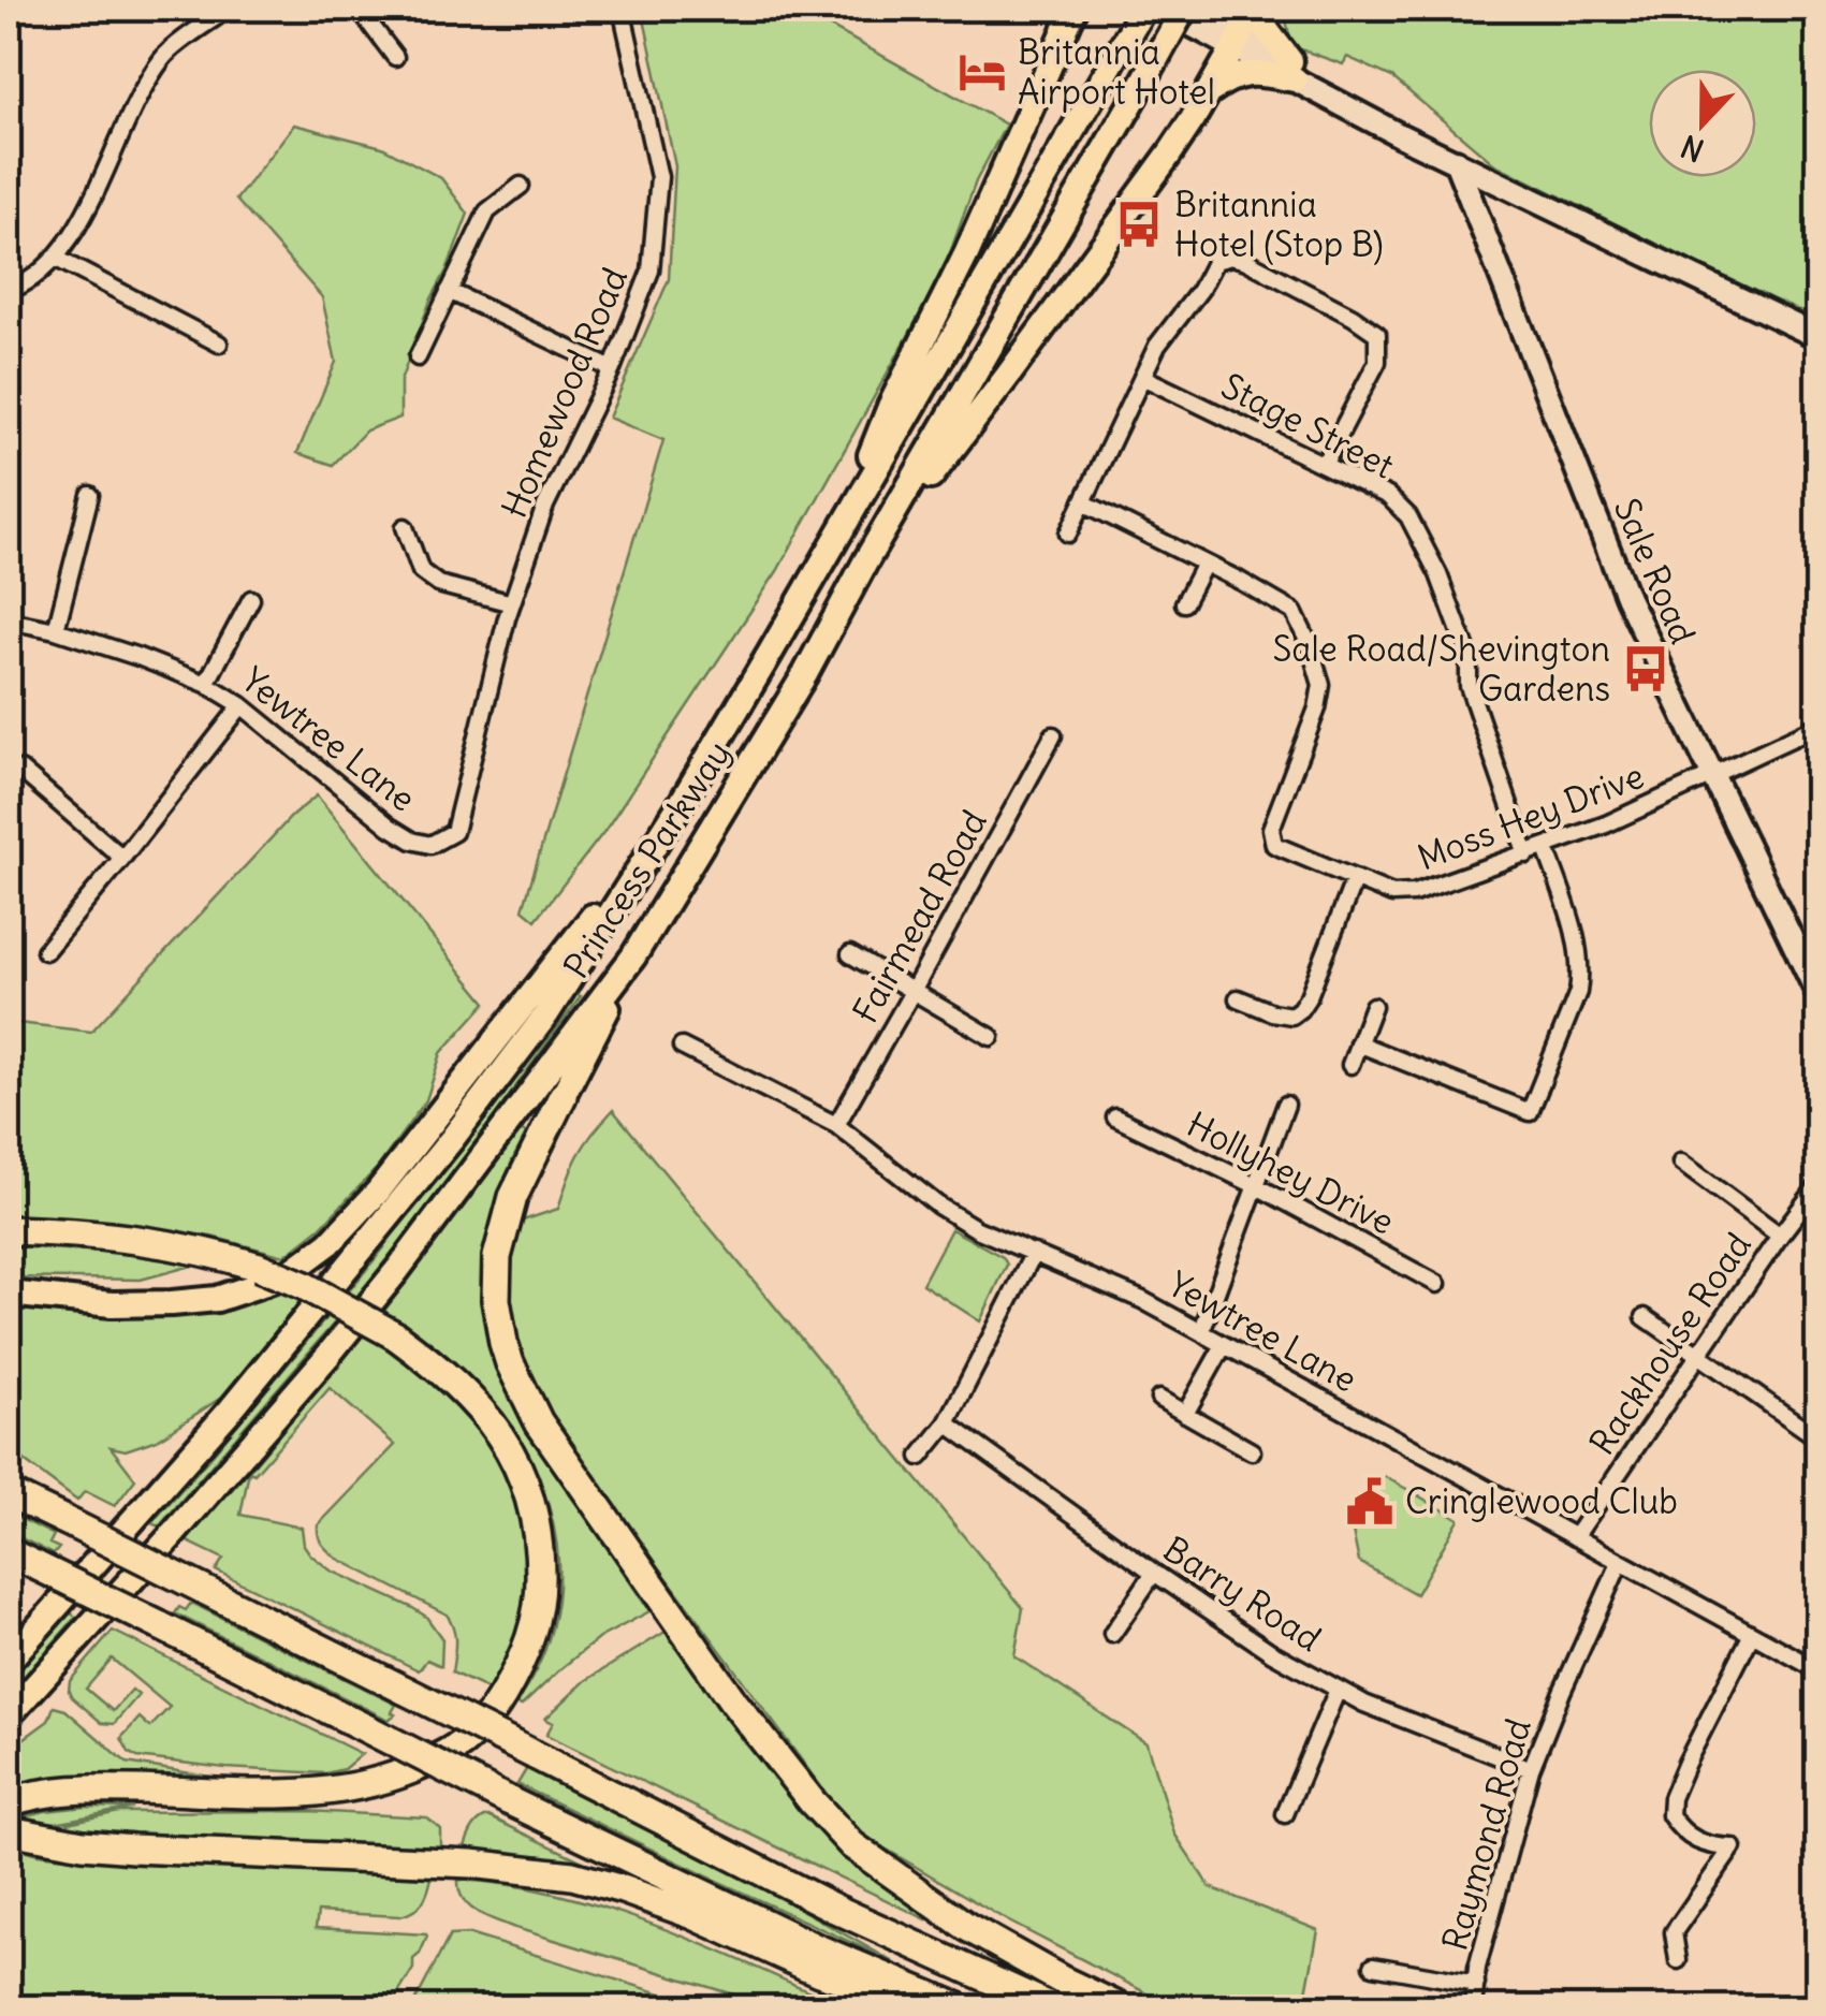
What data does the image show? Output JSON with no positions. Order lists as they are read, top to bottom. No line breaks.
{"streets":{"highway":["Princess Parkway"],"main road":["Sale Road"],"street":["Homewood Road","Stage Street","Yewtree Lane","Moss Hey Drive","Fairmead Road","Hollyhey Drive","Rackhouse Road","Barry Road","Raymond Road"]},"crossings":[["Homewood Road","Yewtree Lane"],["Stage Street","Moss Hey Drive"],["Sale Road","Moss Hey Drive"],["Yewtree Lane","Fairmead Road"],["Yewtree Lane","Rackhouse Road"],["Yewtree Lane","Raymond Road"],["Barry Road","Raymond Road"]],"places":{"hotel":["Britannia Airport Hotel"],"bus stop":["Britannia Hotel (Stop B)","Sale Road/Shevington Gardens"],"public building":["Cringlewood Club"]},"north":"bottom"}
